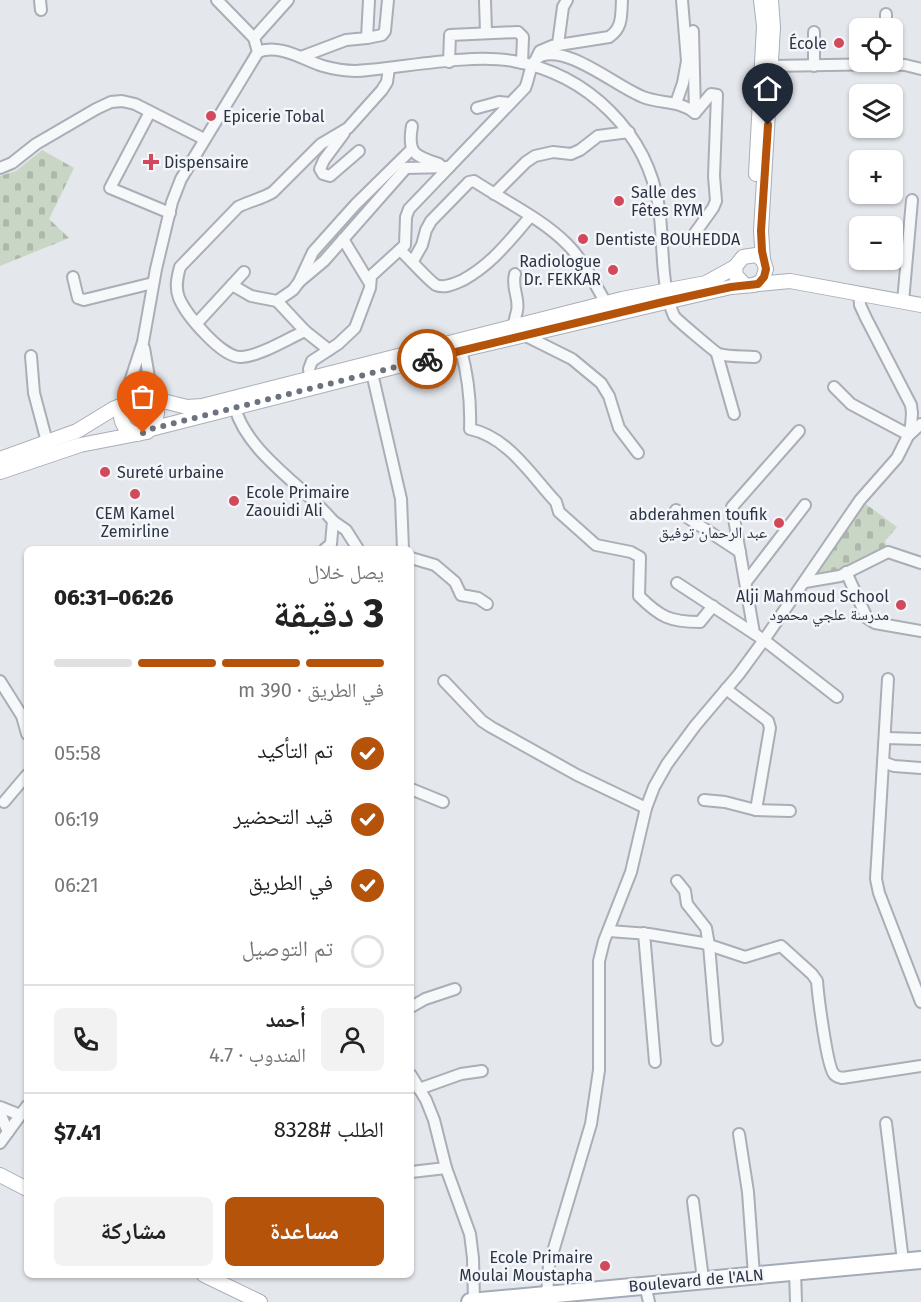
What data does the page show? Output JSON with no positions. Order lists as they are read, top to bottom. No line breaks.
{"streets":{"main road":["Boulevard de l'ALN"]},"places":{"other":["École","Epicerie Tobal","Salle des Fêtes RYM","Dentiste BOUHEDDA","Radiologue Dr. FEKKAR","Sureté urbaine","CEM Kamel Zemirline","Ecole Primaire Zaouidi Ali","abderahmen toufik عبد الرحمان توفيق","Alji Mahmoud School مدرسة علجي محمود","Ecole Primaire Moulai Moustapha"],"health":["Dispensaire"]},"page":{"map_buttons":["+","−"],"heading":["3 دقيقة","يصل خلال","06:26–06:31"],"panel":["أحمد","المندوب · 4.7","الطلب #8328","$7.41"],"bar":"في الطريق · 390 m","list":[["تم التأكيد","05:58"],["قيد التحضير","06:19"],["في الطريق","06:21"],"تم التوصيل"],"buttons":["مساعدة","مشاركة"]}}
